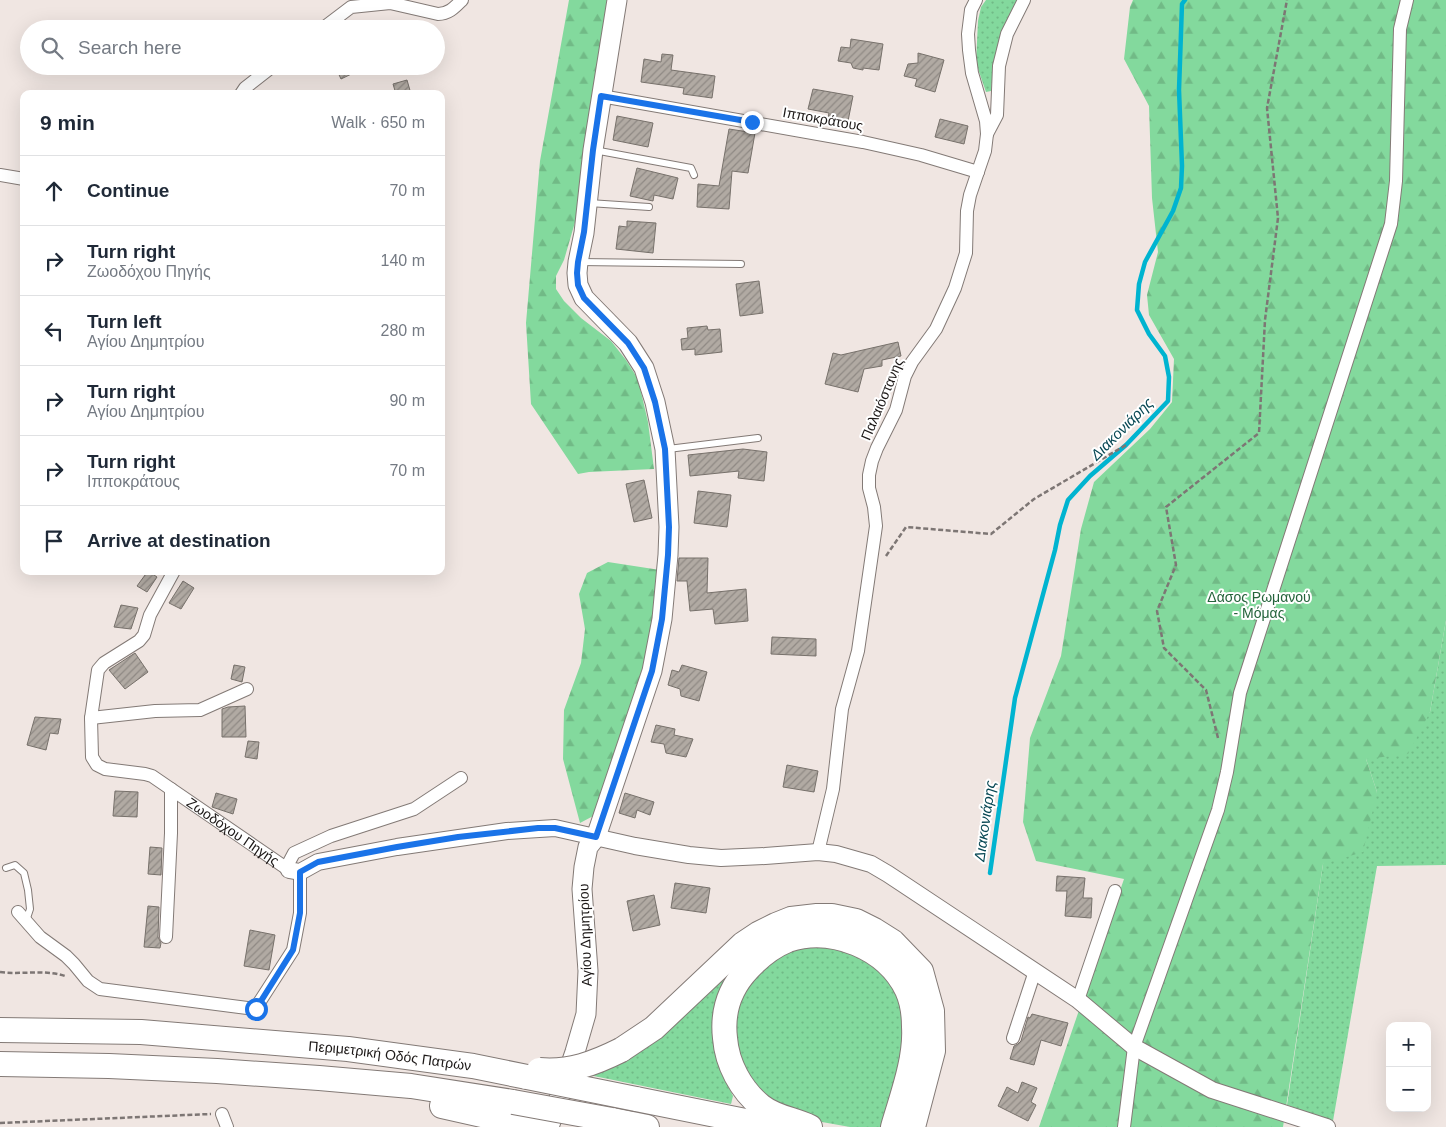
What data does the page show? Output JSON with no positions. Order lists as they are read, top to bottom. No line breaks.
{"streets":{"highway":["Περιμετρική Οδός Πατρών"],"main road":["Αγίου Δημητρίου"],"street":["Ιπποκράτους","Παλαιόστανης","Ζωοδόχου Πηγής"]},"crossings":[["Ιπποκράτους","Παλαιόστανης"],["Ιπποκράτους","Αγίου Δημητρίου"]],"water":["Διακονιάρης"],"parks":["Δάσος Ρωμανού - Μόμας"],"page":{"search":"Search here","heading":["9 min","Walk · 650 m"],"list":[["Continue","70 m"],["Turn right","Ζωοδόχου Πηγής","140 m"],["Turn left","Αγίου Δημητρίου","280 m"],["Turn right","Αγίου Δημητρίου","90 m"],["Turn right","Ιπποκράτους","70 m"],"Arrive at destination"],"map_buttons":["+","−"]}}
